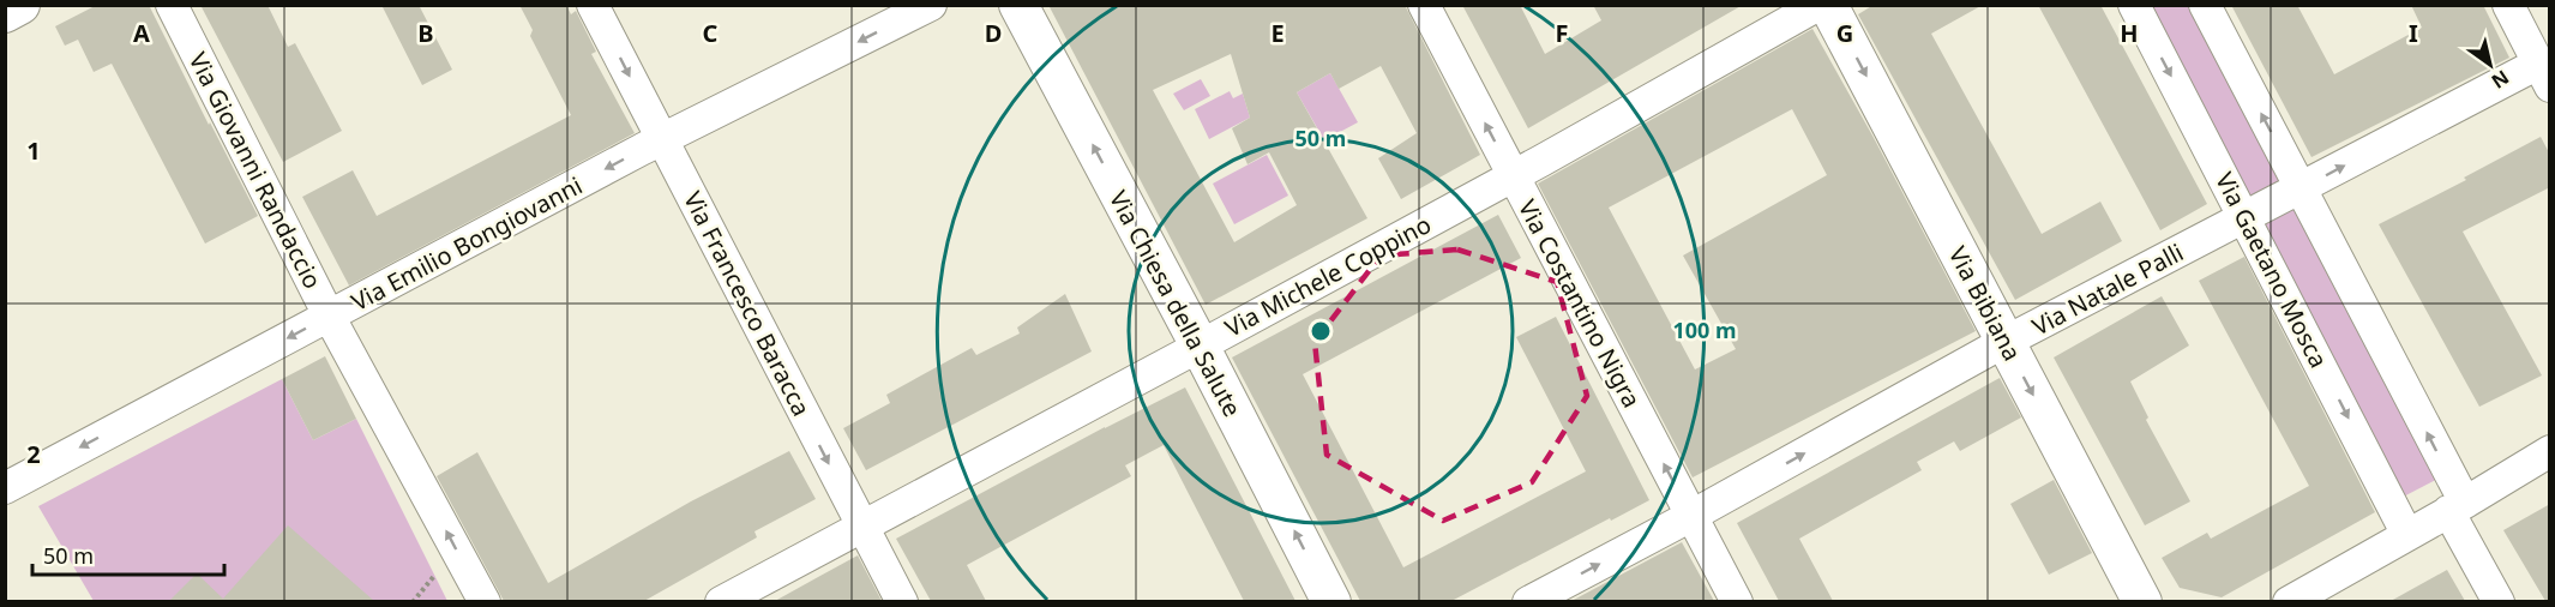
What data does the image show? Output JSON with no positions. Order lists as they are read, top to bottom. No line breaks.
{"streets":{"street":["Via Giovanni Randaccio","Via Emilio Bongiovanni","Via Gaetano Mosca","Via Michele Coppino","Via Natale Palli","Via Francesco Baracca","Via Chiesa della Salute","Via Costantino Nigra","Via Bibiana"]},"crossings":[["Via Giovanni Randaccio","Via Emilio Bongiovanni"],["Via Emilio Bongiovanni","Via Francesco Baracca"],["Via Gaetano Mosca","Via Natale Palli"],["Via Michele Coppino","Via Francesco Baracca"],["Via Michele Coppino","Via Chiesa della Salute"],["Via Michele Coppino","Via Costantino Nigra"],["Via Natale Palli","Via Costantino Nigra"],["Via Natale Palli","Via Bibiana"]],"one_way":["Via Giovanni Randaccio","Via Emilio Bongiovanni","Via Natale Palli","Via Francesco Baracca","Via Chiesa della Salute","Via Costantino Nigra"],"scale_bar":"50 m","north":"bottom right","grid":{"columns":["A","B","C","D","E","F","G","H","I"],"rows":["1","2"]},"rings":["50 m","100 m"]}
